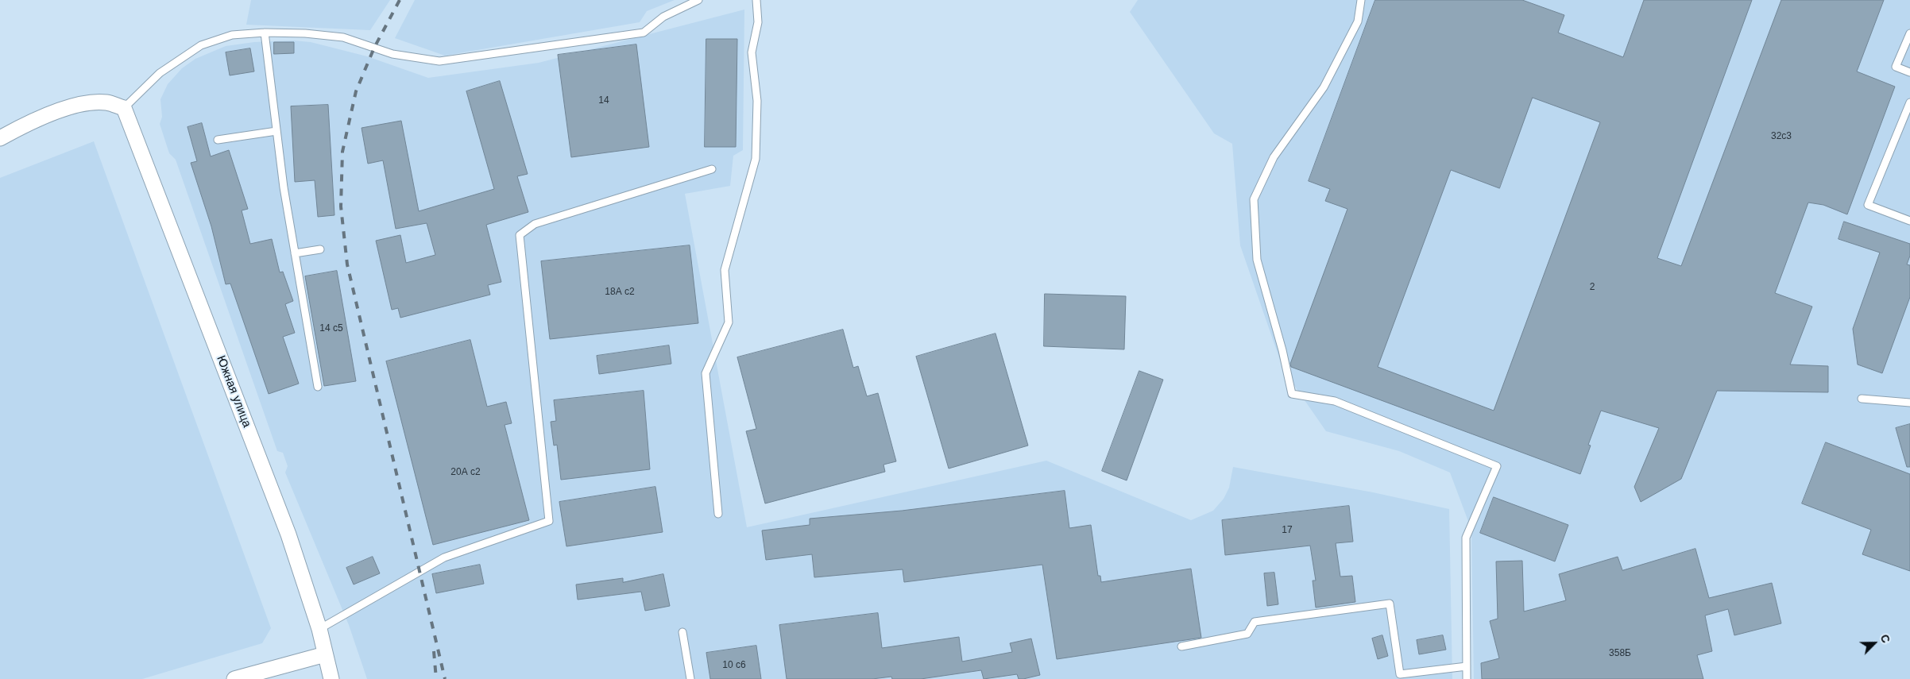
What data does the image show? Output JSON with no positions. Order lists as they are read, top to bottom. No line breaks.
{"streets":{"street":["Южная улица"]},"house_numbers":["14","32с3","2","18А с2","14 с5","20А с2","17","358Б","10 с6"],"north":"top right"}
